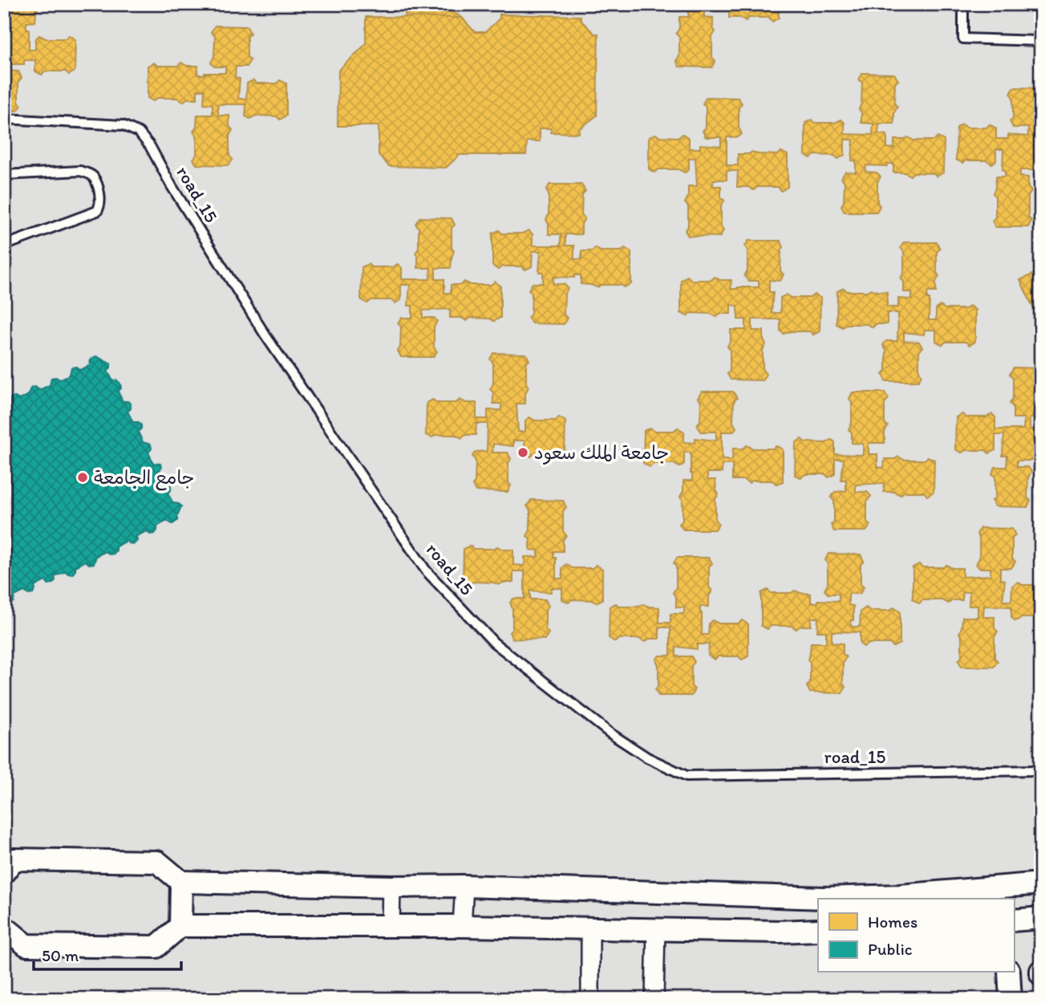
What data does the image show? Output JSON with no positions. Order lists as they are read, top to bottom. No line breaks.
{"streets":{"lane":["road_15"]},"places":["جامعة الملك سعود","جامع الجامعة"],"legend":["Homes","Public"],"scale_bar":"50 m"}
